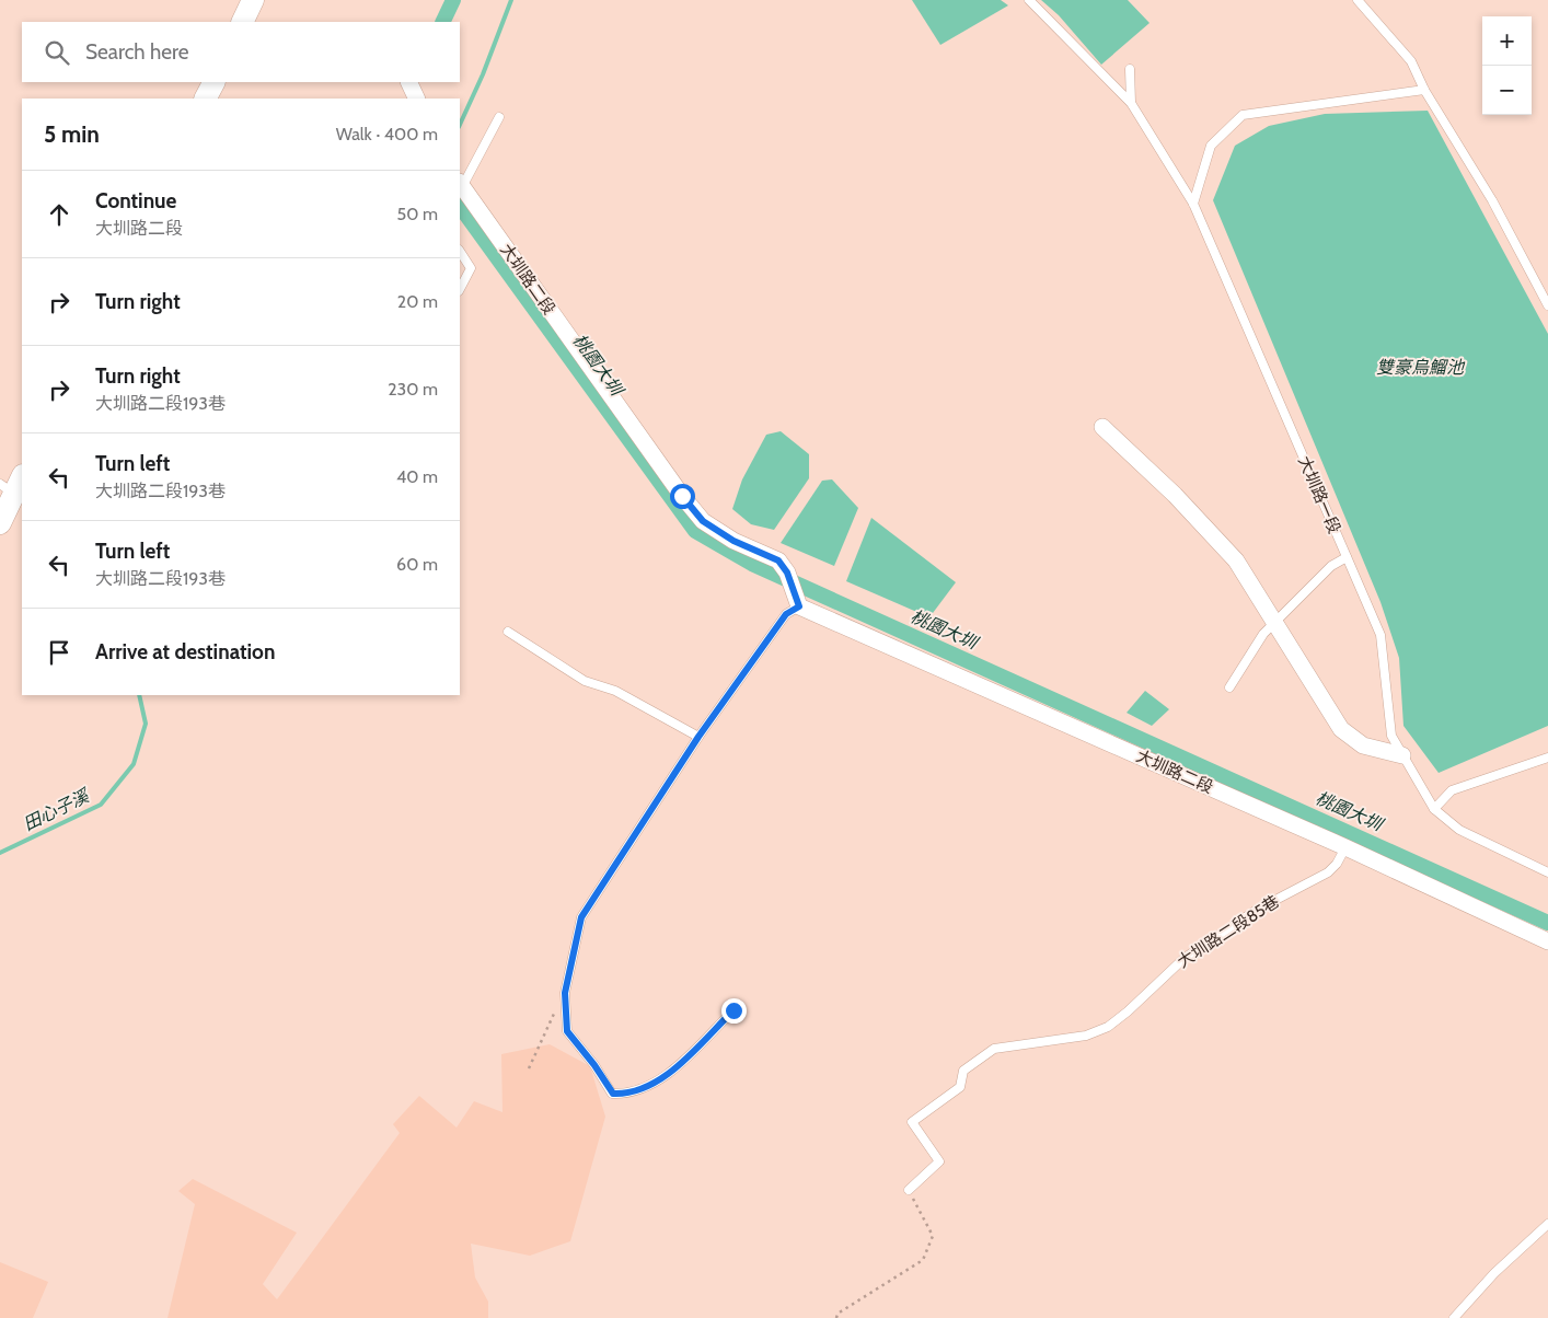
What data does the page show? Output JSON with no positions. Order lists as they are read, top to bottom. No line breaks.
{"streets":{"street":["大圳路二段"],"lane":["大圳路一段","大圳路二段85巷"]},"crossings":[["大圳路二段","大圳路二段85巷"]],"water":["桃園大圳","雙豪烏鰡池","田心子溪"],"page":{"map_buttons":["+","−"],"search":"Search here","heading":["5 min","Walk · 400 m"],"list":[["Continue","大圳路二段","50 m"],["Turn right","20 m"],["Turn right","大圳路二段193巷","230 m"],["Turn left","大圳路二段193巷","40 m"],["Turn left","大圳路二段193巷","60 m"],"Arrive at destination"]}}
